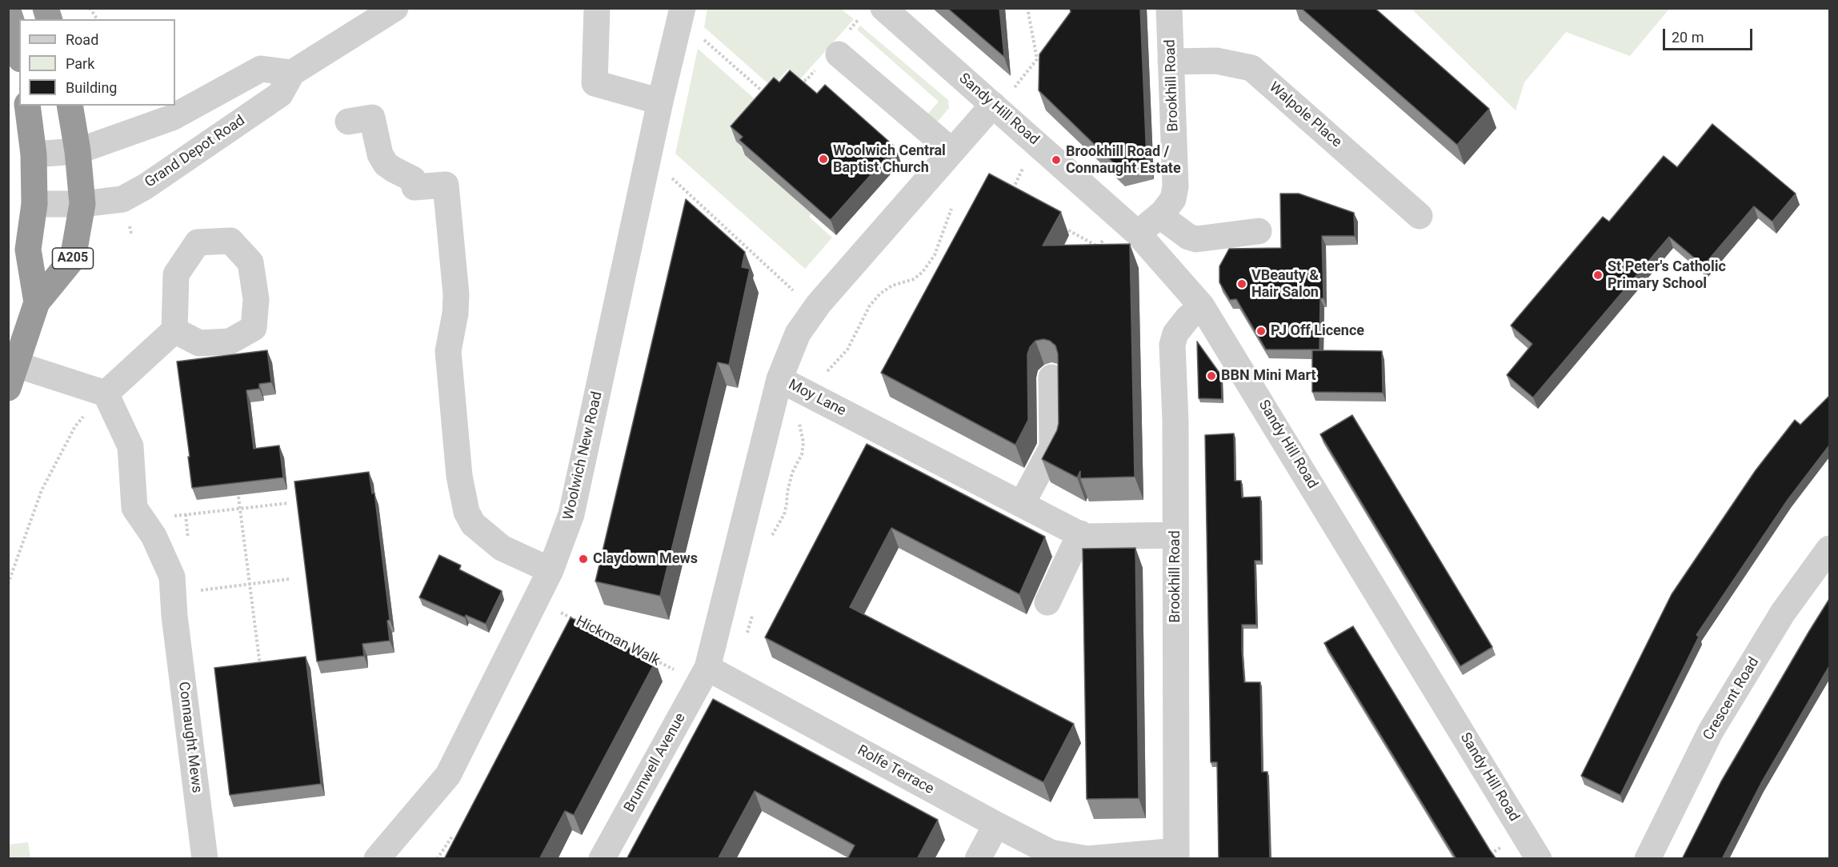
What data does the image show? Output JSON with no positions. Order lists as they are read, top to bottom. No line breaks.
{"streets":{"highway":["A205"],"street":["Brookhill Road","Sandy Hill Road","Walpole Place","Grand Depot Road","Moy Lane","Woolwich New Road","Crescent Road","Connaught Mews","Brumwell Avenue","Rolfe Terrace"],"path":["Hickman Walk"]},"crossings":[["Brookhill Road","Sandy Hill Road"],["Brookhill Road","Walpole Place"],["Brookhill Road","Moy Lane"],["Brookhill Road","Rolfe Terrace"],["Sandy Hill Road","Moy Lane"],["Grand Depot Road","A205"],["Moy Lane","Brumwell Avenue"],["Woolwich New Road","Hickman Walk"],["Hickman Walk","Brumwell Avenue"],["Hickman Walk","Rolfe Terrace"],["Brumwell Avenue","Rolfe Terrace"]],"places":["Woolwich Central Baptist Church","Brookhill Road / Connaught Estate","St Peter's Catholic Primary School","VBeauty & Hair Salon","PJ Off Licence","BBN Mini Mart","Claydown Mews"],"legend":["Road","Park","Building"],"scale_bar":"20 m"}
